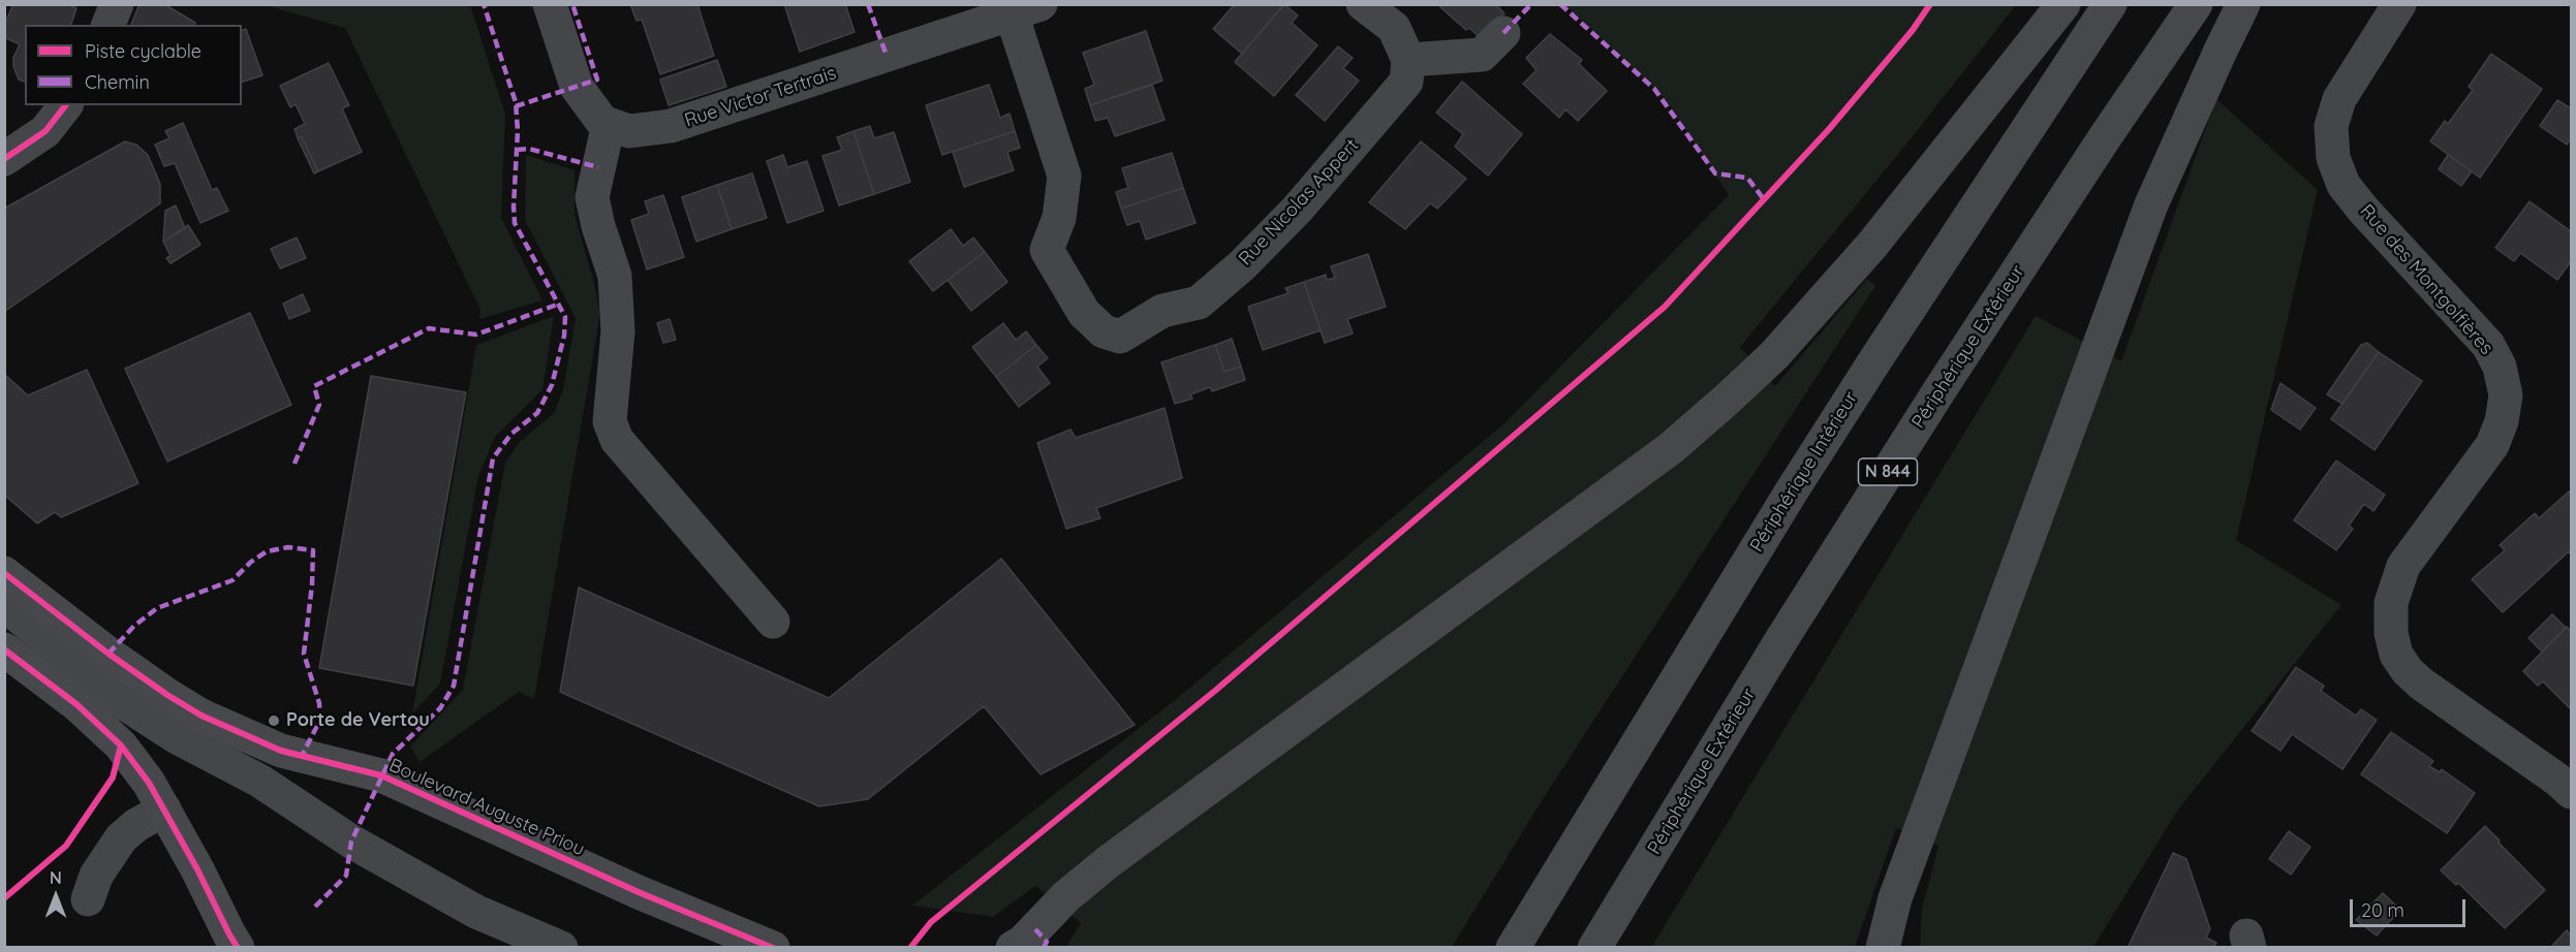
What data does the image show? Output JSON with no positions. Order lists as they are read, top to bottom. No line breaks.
{"streets":{"main road":["Périphérique Extérieur","Périphérique Intérieur","N 844","Boulevard Auguste Priou"],"street":["Rue Victor Tertrais","Rue Nicolas Appert","Rue des Montgolfières"]},"crossings":[["Rue Victor Tertrais","Rue Nicolas Appert"]],"places":["Porte de Vertou"],"legend":["Piste cyclable","Chemin"],"scale_bar":"20 m","north":"top"}
